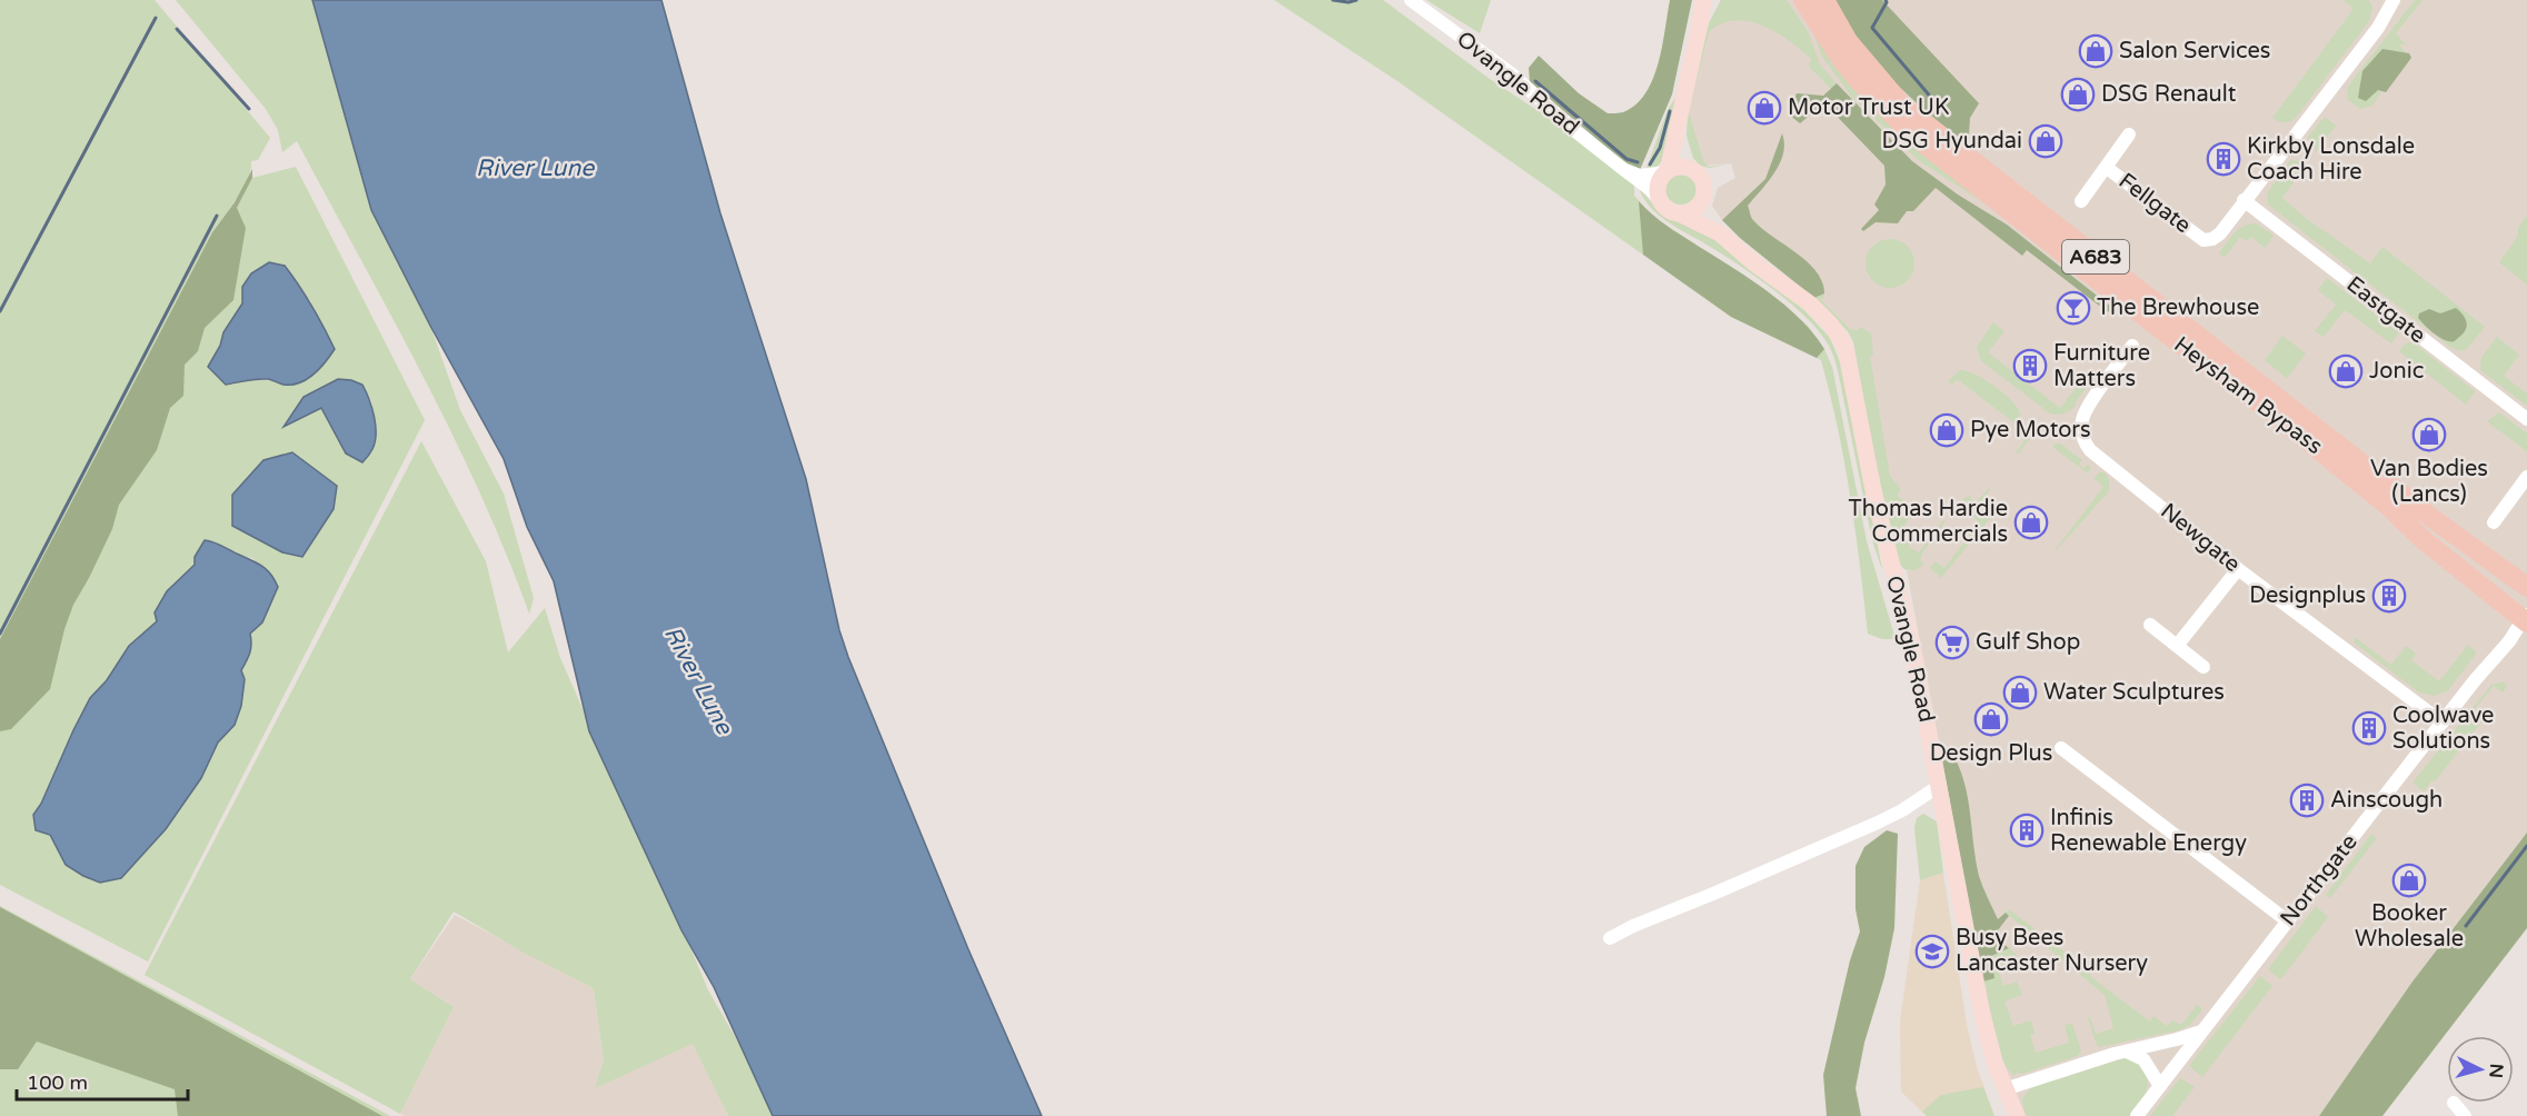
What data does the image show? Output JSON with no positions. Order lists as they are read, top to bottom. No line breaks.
{"streets":{"highway":["A683","Heysham Bypass"],"main road":["Ovangle Road"],"street":["Fellgate","Eastgate","Newgate","Northgate"]},"crossings":[["Fellgate","Eastgate"],["A683","Heysham Bypass"],["A683","Northgate"],["Heysham Bypass","Northgate"],["Newgate","Northgate"]],"water":["River Lune"],"places":{"shop":["Salon Services","DSG Renault","Motor Trust UK","DSG Hyundai","Jonic","Pye Motors","Van Bodies (Lancs)","Thomas Hardie Commercials","Water Sculptures","Design Plus","Booker Wholesale"],"building":["Kirkby Lonsdale Coach Hire","Furniture Matters","Designplus","Coolwave Solutions","Ainscough","Infinis Renewable Energy"],"bar":["The Brewhouse"],"supermarket":["Gulf Shop"],"school or university":["Busy Bees Lancaster Nursery"]},"scale_bar":"100 m","north":"right"}
